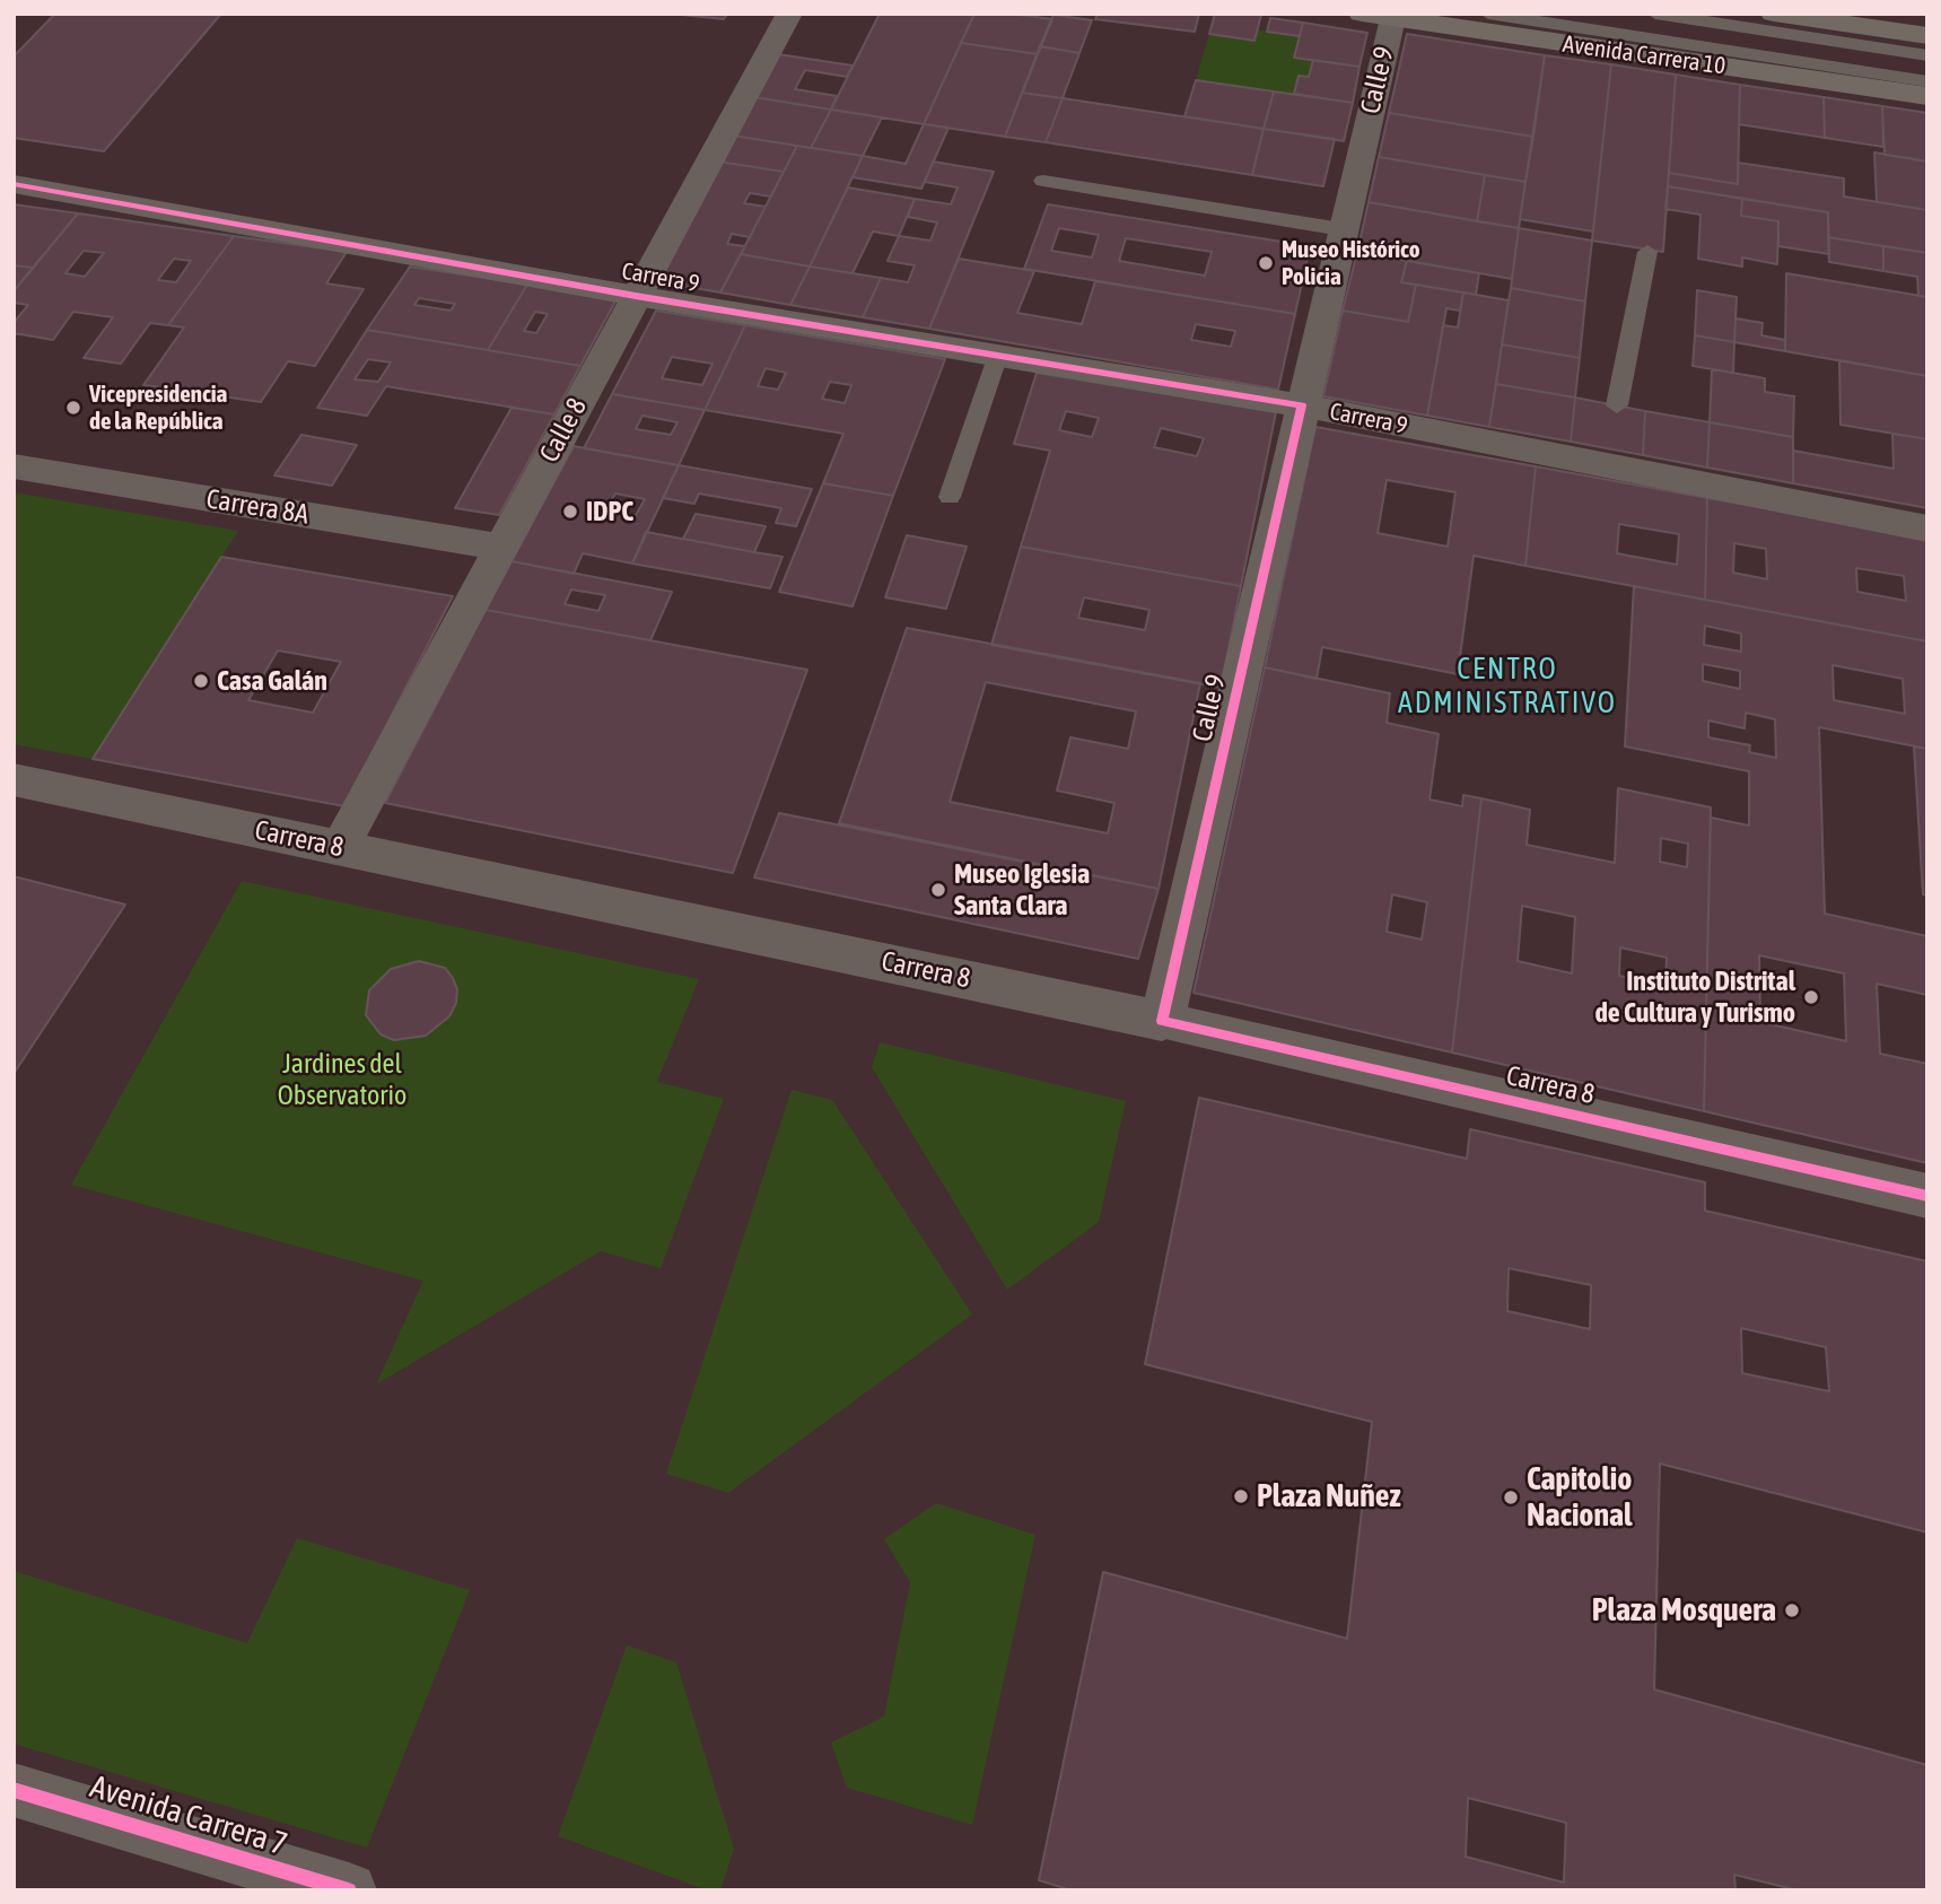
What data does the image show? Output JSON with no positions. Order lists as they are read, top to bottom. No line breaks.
{"streets":{"main road":["Avenida Carrera 10"],"street":["Calle 9","Carrera 9","Calle 8","Carrera 8A","Carrera 8","Avenida Carrera 7"]},"crossings":[["Avenida Carrera 10","Calle 9"],["Calle 9","Carrera 9"],["Calle 9","Carrera 8"],["Carrera 9","Calle 8"],["Calle 8","Carrera 8A"],["Calle 8","Carrera 8"]],"districts":["CENTRO ADMINISTRATIVO"],"parks":["Jardines del Observatorio"],"places":["Museo Histórico Policia","Vicepresidencia de la República","IDPC","Casa Galán","Museo Iglesia Santa Clara","Instituto Distrital de Cultura y Turismo","Plaza Nuñez","Capitolio Nacional","Plaza Mosquera"]}
